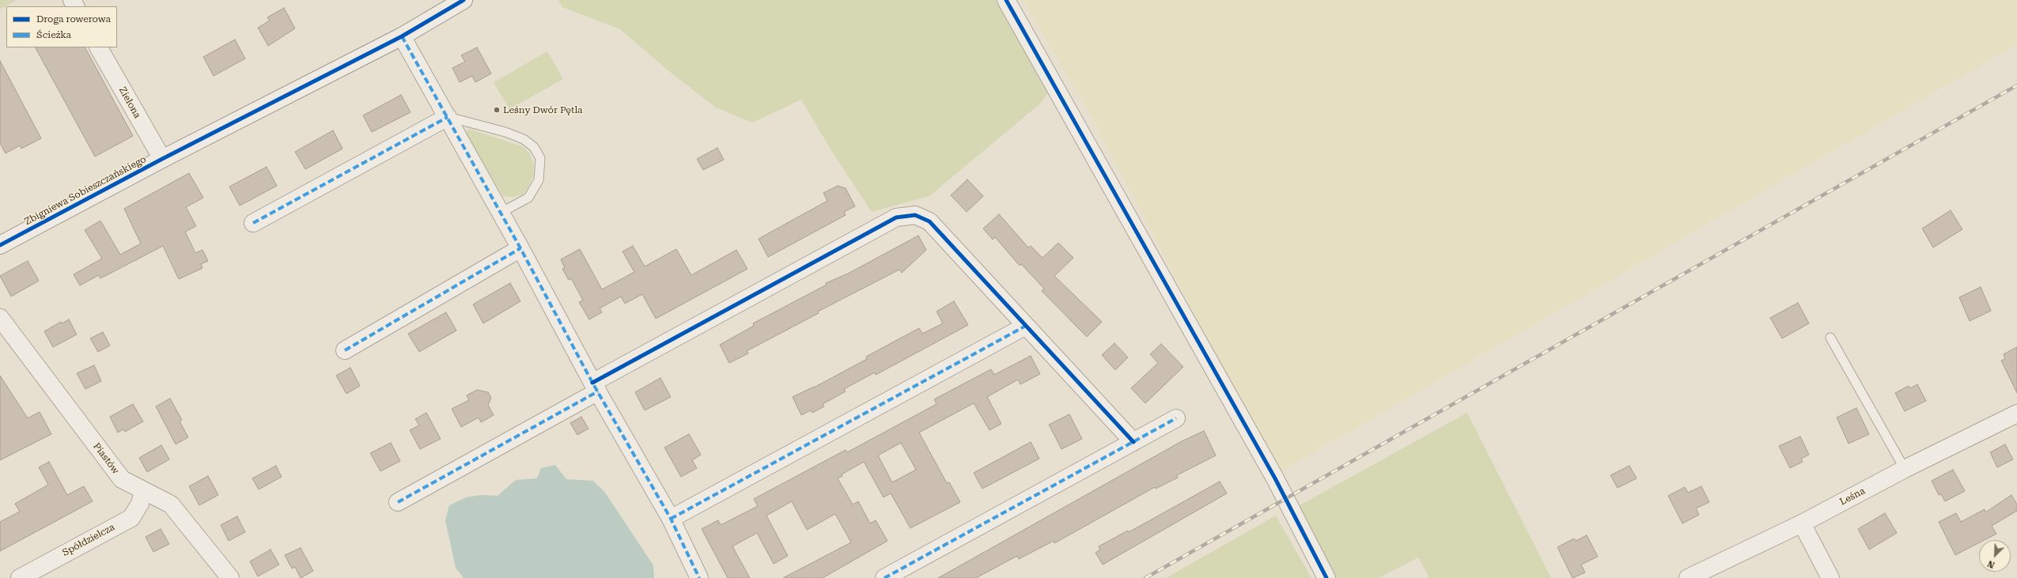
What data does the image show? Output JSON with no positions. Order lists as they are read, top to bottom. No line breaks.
{"streets":{"street":["Zielona","Zbigniewa Sobieszczańskiego","Piastów","Leśna","Spółdzielcza"]},"crossings":[["Zielona","Zbigniewa Sobieszczańskiego"],["Piastów","Spółdzielcza"]],"places":["Leśny Dwór Pętla"],"legend":["Droga rowerowa","Ścieżka"],"north":"bottom left"}
